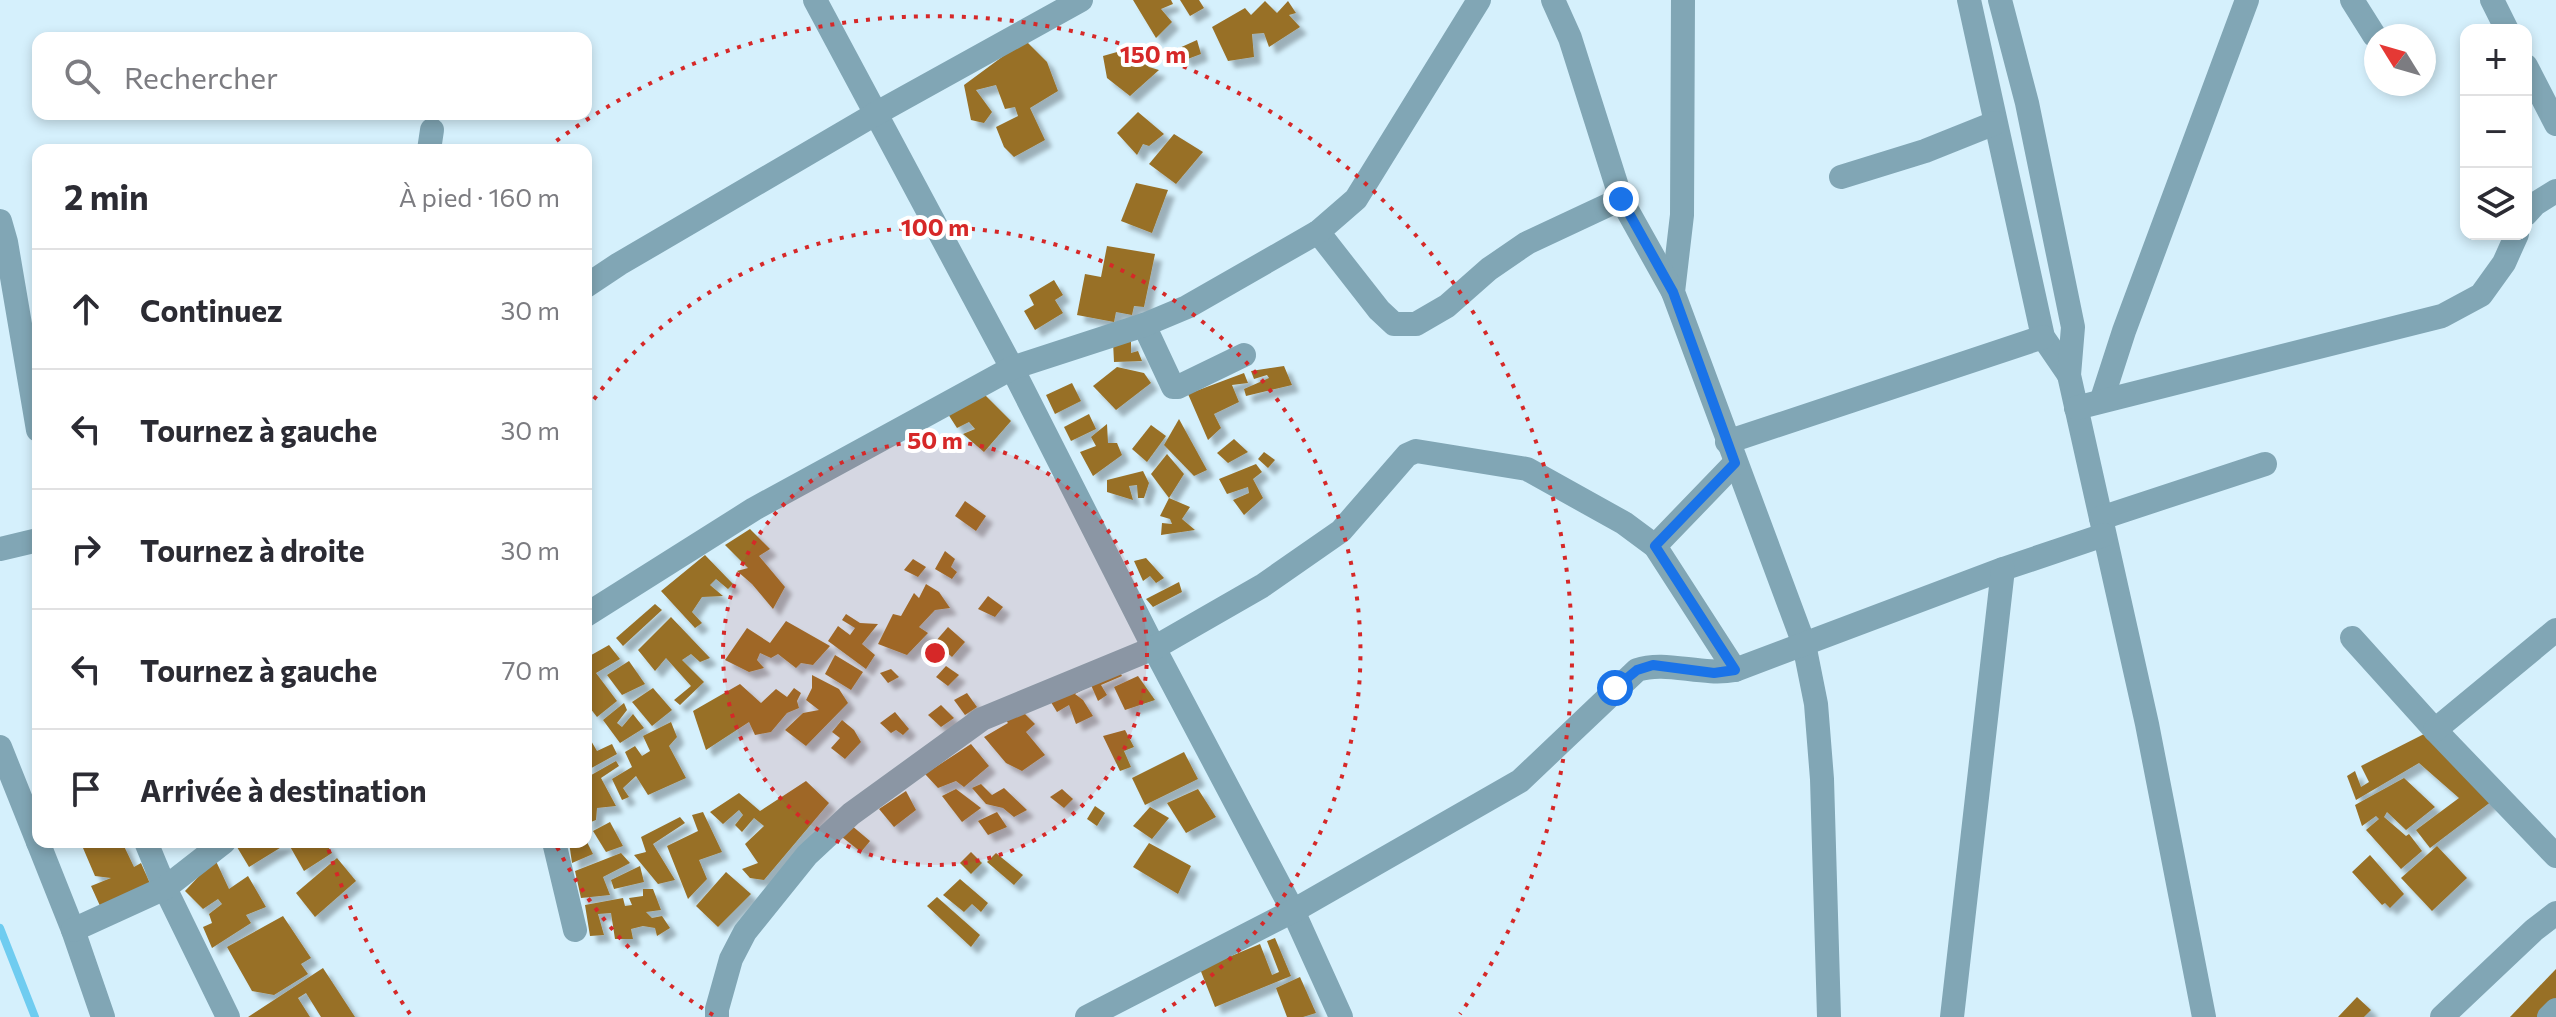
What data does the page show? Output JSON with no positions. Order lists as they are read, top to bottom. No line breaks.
{"north":"top left","page":{"map_buttons":["+","−"],"search":"Rechercher","heading":["2 min","À pied · 160 m"],"list":[["Continuez","30 m"],["Tournez à gauche","30 m"],["Tournez à droite","30 m"],["Tournez à gauche","70 m"],"Arrivée à destination"]},"rings":["150 m","100 m","50 m"]}
